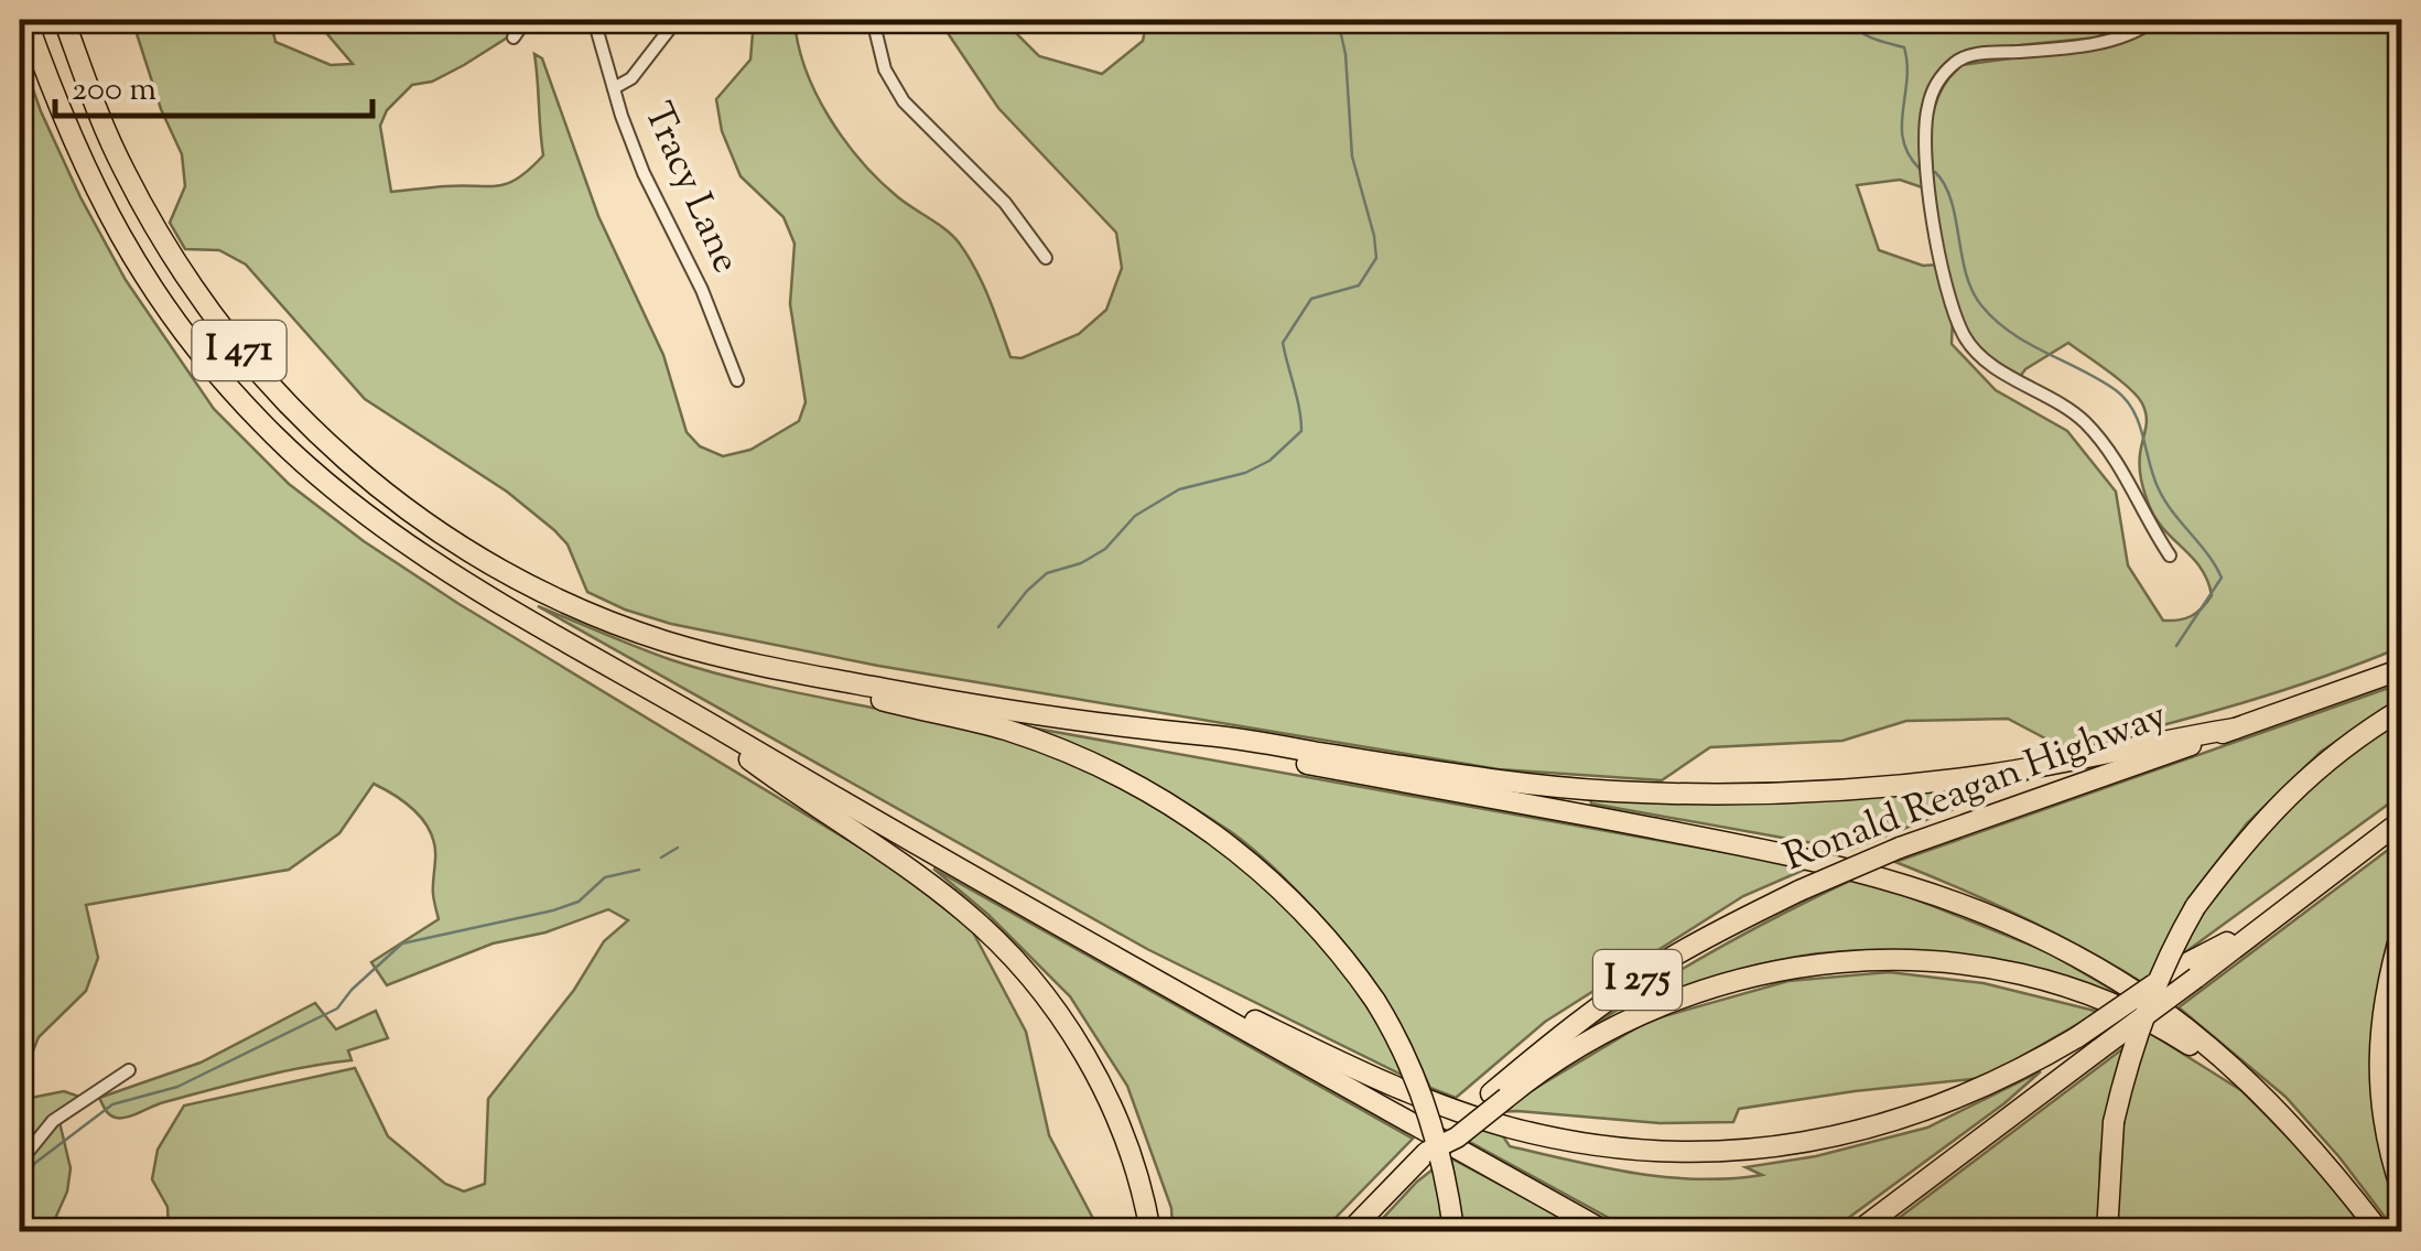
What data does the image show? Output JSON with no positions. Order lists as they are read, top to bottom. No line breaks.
{"streets":{"highway":["I 471","Ronald Reagan Highway","I 275"],"street":["Tracy Lane"]},"scale_bar":"200 m"}
